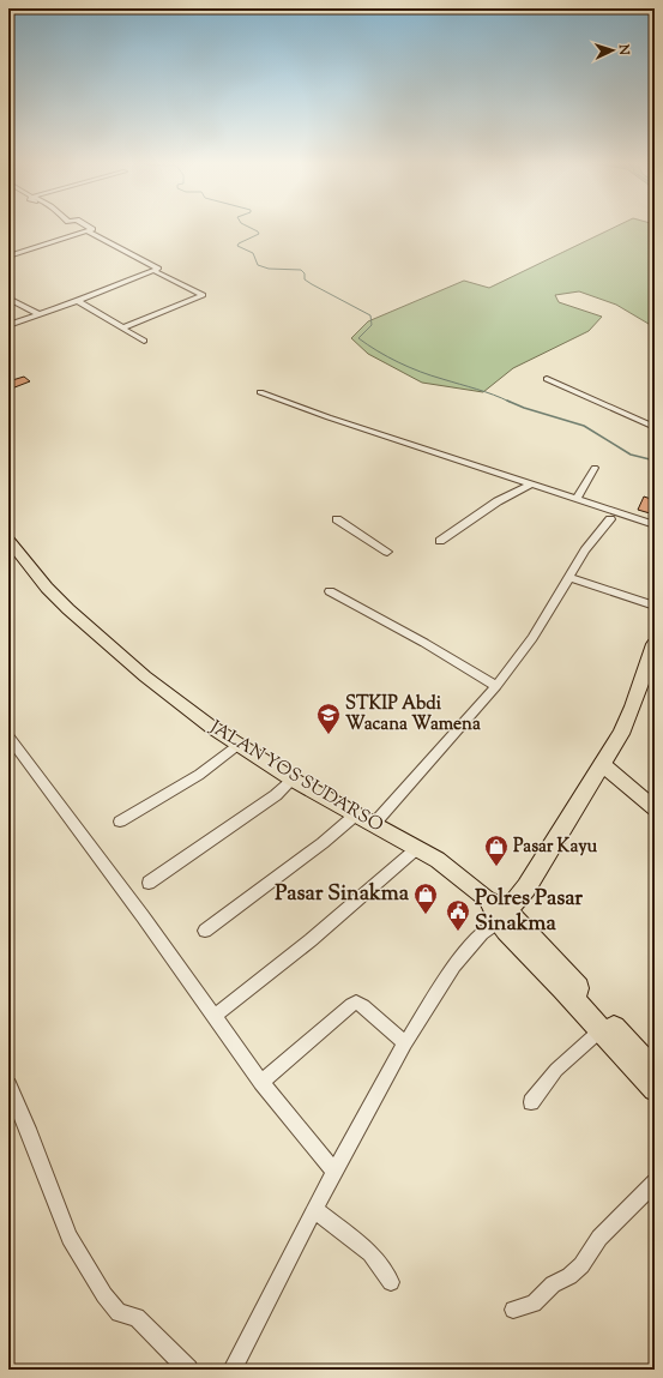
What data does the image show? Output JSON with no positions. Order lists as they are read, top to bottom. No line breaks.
{"streets":{"highway":["JALAN YOS SUDARSO"]},"places":{"school or university":["STKIP Abdi Wacana Wamena"],"shop":["Pasar Kayu","Pasar Sinakma"],"public building":["Polres Pasar Sinakma"]},"north":"right"}
